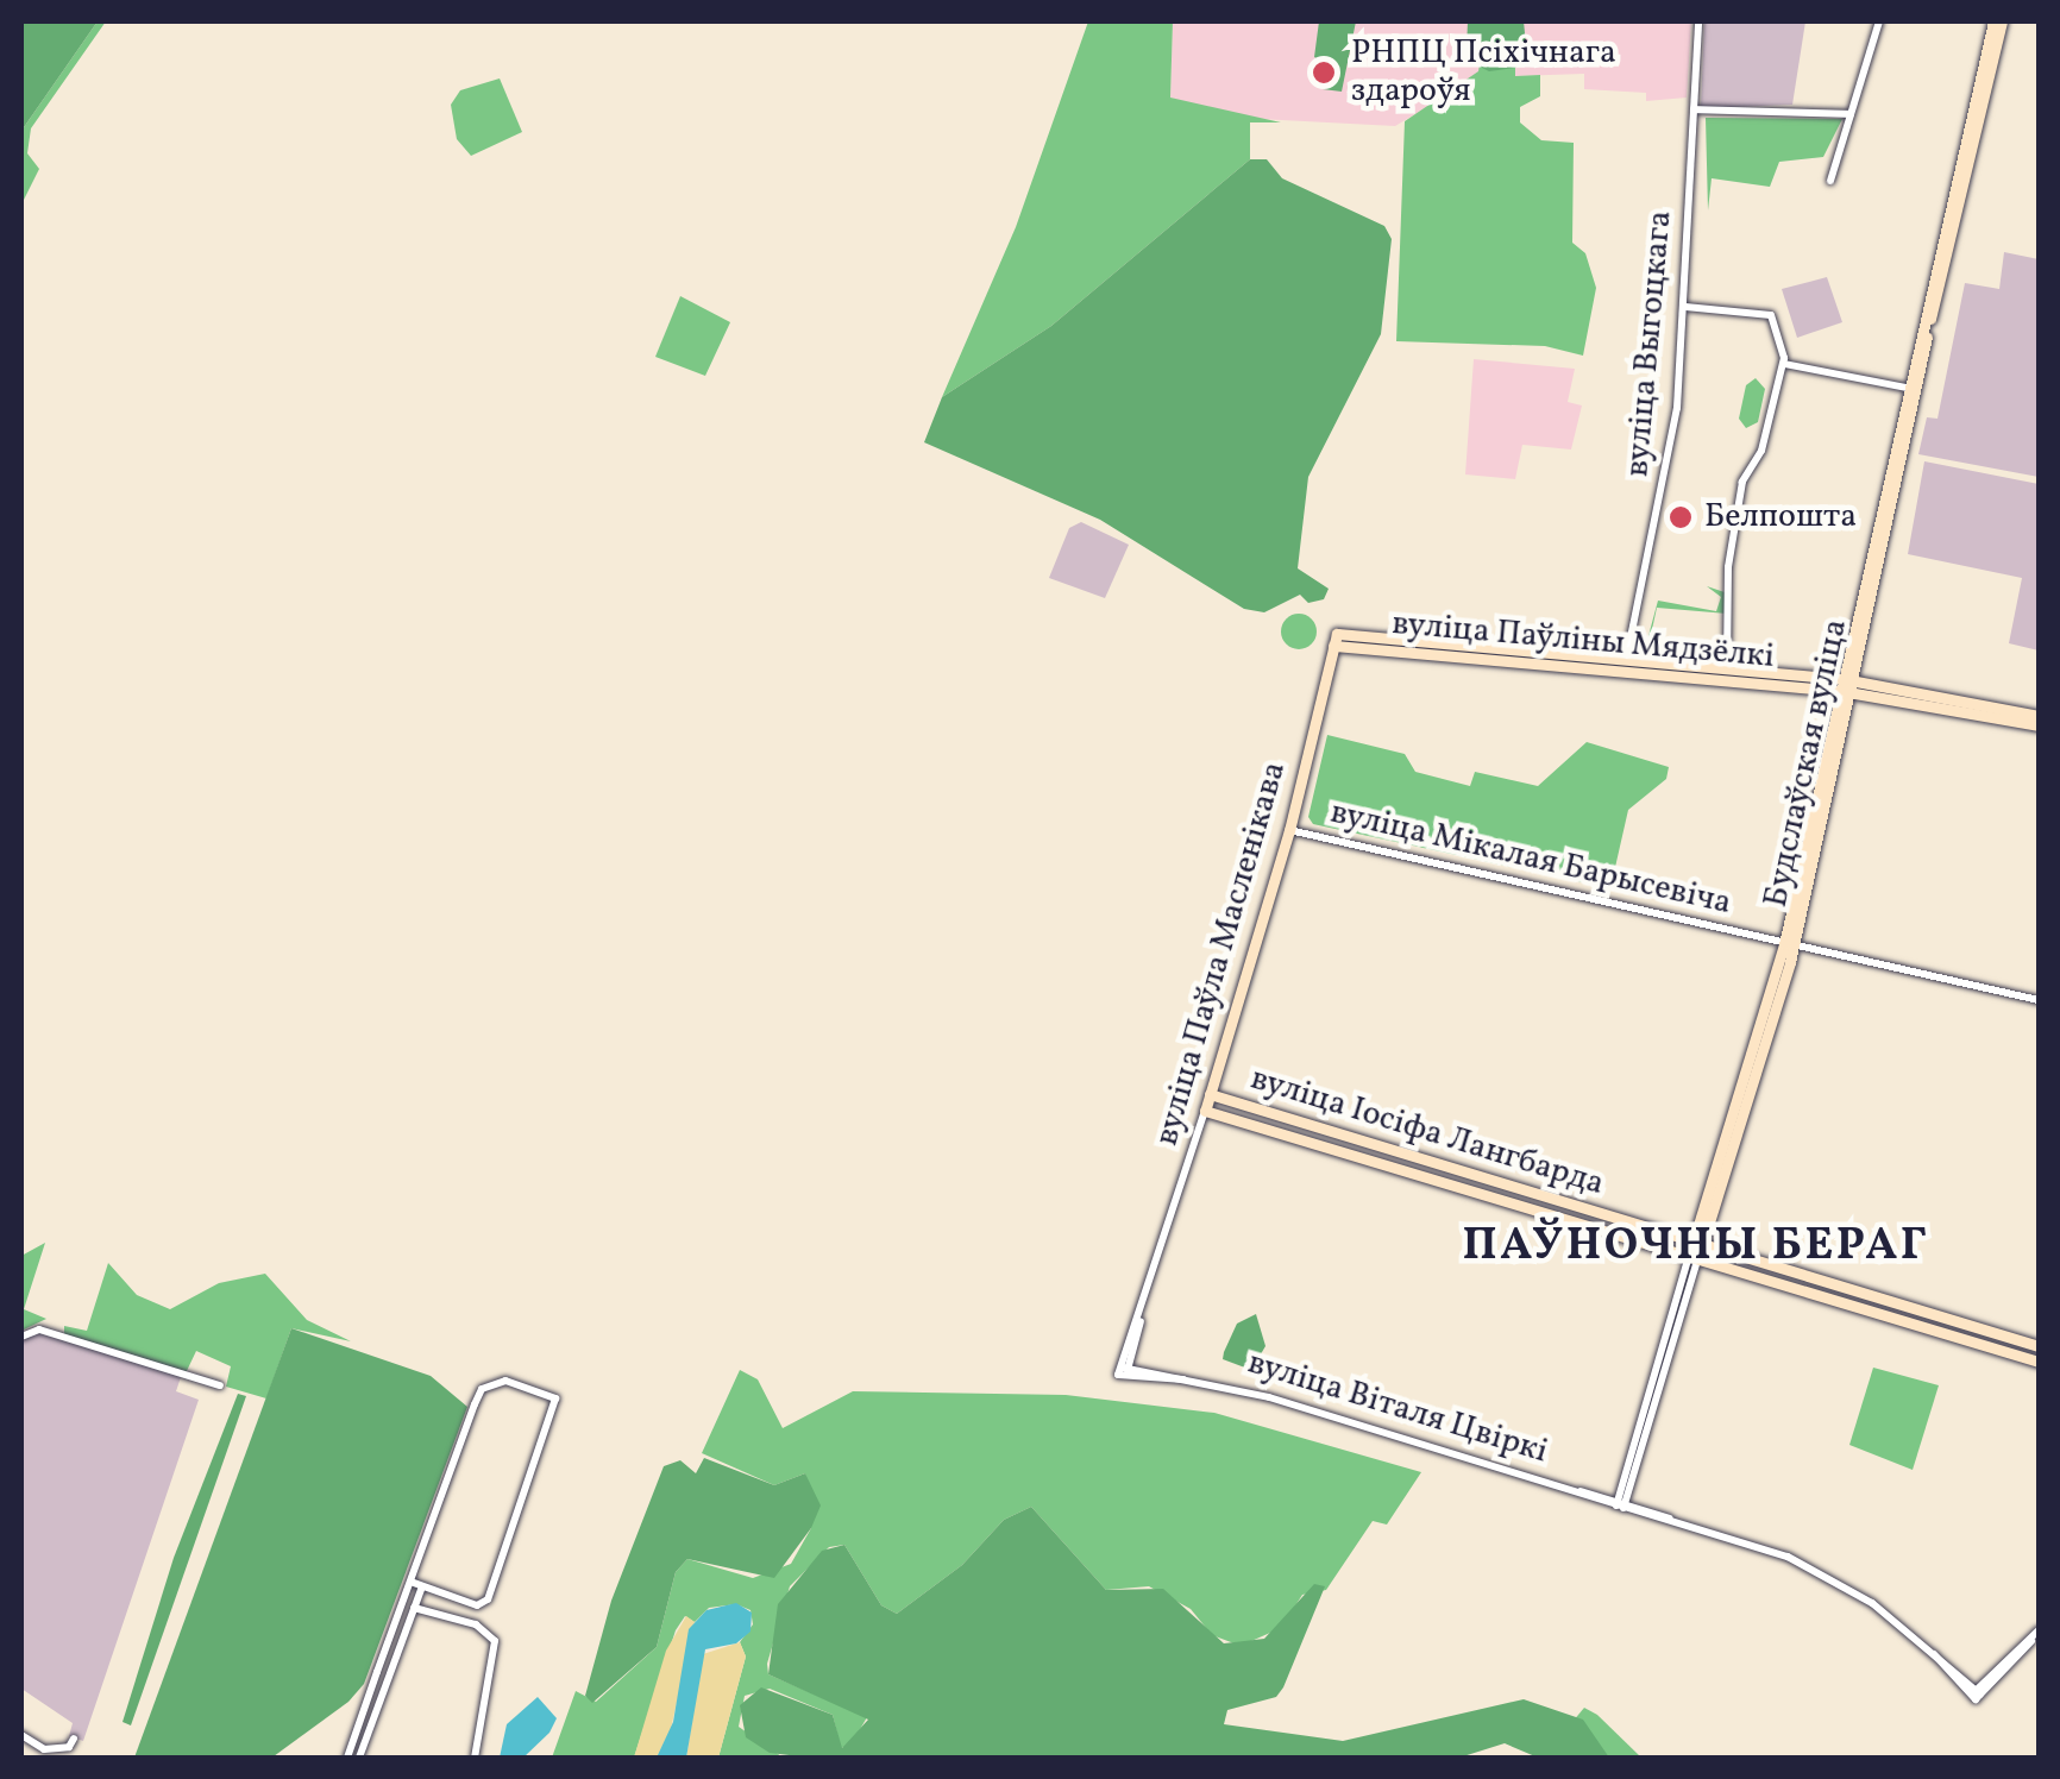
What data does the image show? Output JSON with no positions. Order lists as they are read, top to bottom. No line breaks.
{"streets":{"main road":["вуліца Паўліны Мядзёлкі","Будслаўская вуліца","вуліца Паўла Масленікава","вуліца Іосіфа Лангбарда"],"street":["вуліца Выгоцкага","вуліца Мікалая Барысевіча","вуліца Віталя Цвіркі"]},"crossings":[["вуліца Выгоцкага","вуліца Паўліны Мядзёлкі"],["вуліца Паўліны Мядзёлкі","Будслаўская вуліца"],["вуліца Паўліны Мядзёлкі","вуліца Паўла Масленікава"],["Будслаўская вуліца","вуліца Мікалая Барысевіча"],["Будслаўская вуліца","вуліца Іосіфа Лангбарда"],["Будслаўская вуліца","вуліца Віталя Цвіркі"],["вуліца Мікалая Барысевіча","вуліца Паўла Масленікава"],["вуліца Паўла Масленікава","вуліца Іосіфа Лангбарда"],["вуліца Паўла Масленікава","вуліца Віталя Цвіркі"]],"districts":["ПАЎНОЧНЫ БЕРАГ"],"places":["РНПЦ Псіхічнага здароўя","Белпошта"]}
